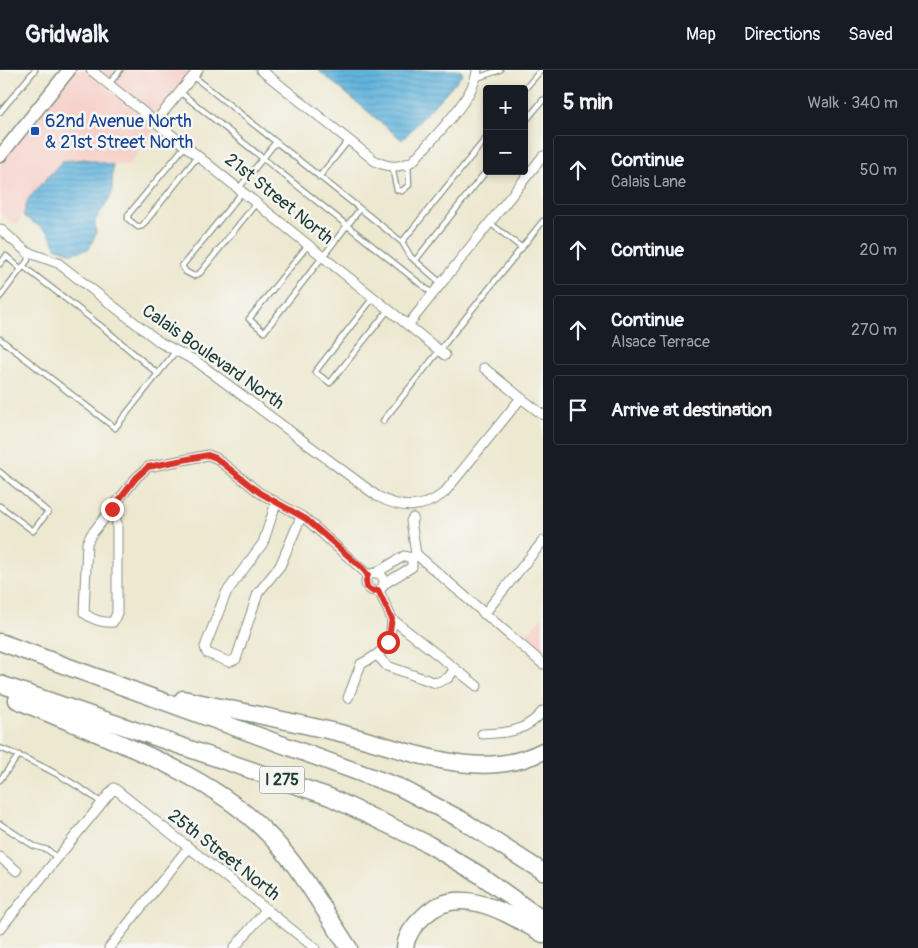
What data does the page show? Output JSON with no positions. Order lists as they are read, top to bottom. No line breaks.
{"streets":{"highway":["I 275"],"street":["21st Street North","Calais Boulevard North","25th Street North"]},"places":{"transit":["62nd Avenue North & 21st Street North"]},"page":{"header":"Gridwalk","nav":["Map","Directions","Saved"],"heading":["5 min","Walk · 340 m"],"map_buttons":["+","−"],"list":[["Continue","Calais Lane","50 m"],["Continue","20 m"],["Continue","Alsace Terrace","270 m"],"Arrive at destination"]}}
